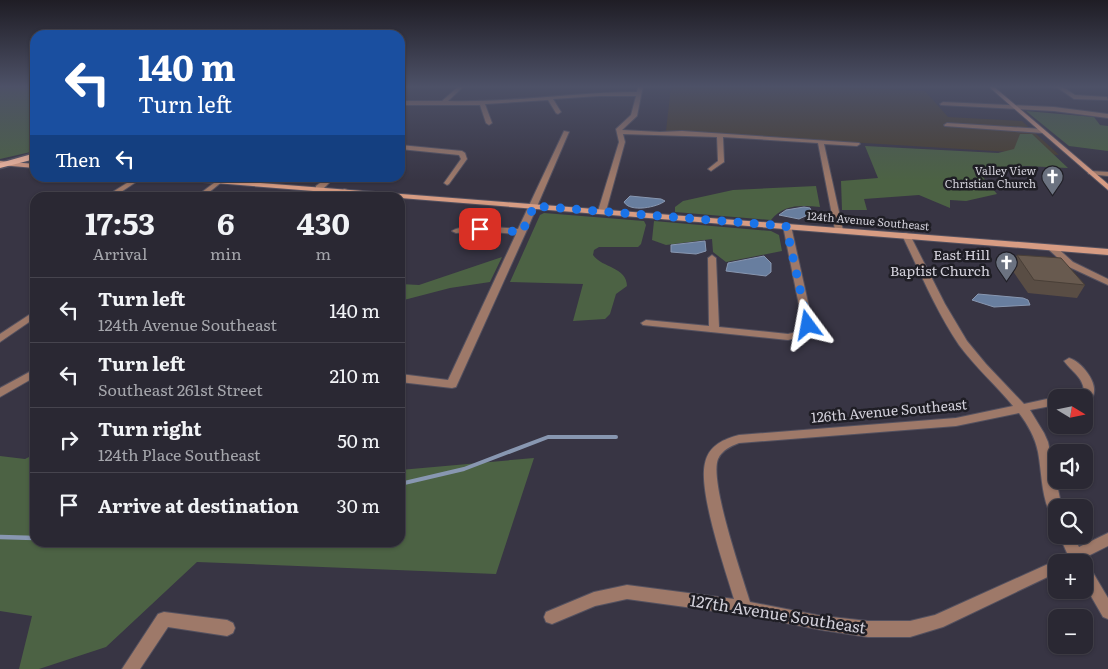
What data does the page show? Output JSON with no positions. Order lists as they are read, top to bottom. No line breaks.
{"streets":{"street":["124th Avenue Southeast","126th Avenue Southeast","127th Avenue Southeast"]},"crossings":[["126th Avenue Southeast","127th Avenue Southeast"]],"places":{"church":["Valley View Christian Church","East Hill Baptist Church"]},"north":"right","page":{"turn":["140 m","Turn left"],"then":"Then","eta":["17:53","Arrival","6","min","430","m"],"list":[{"name":"Turn left","note":"124th Avenue Southeast","value":"140 m"},{"name":"Turn left","note":"Southeast 261st Street","value":"210 m"},{"name":"Turn right","note":"124th Place Southeast","value":"50 m"},{"name":"Arrive at destination","value":"30 m"}],"map_buttons":["+","−"]}}
